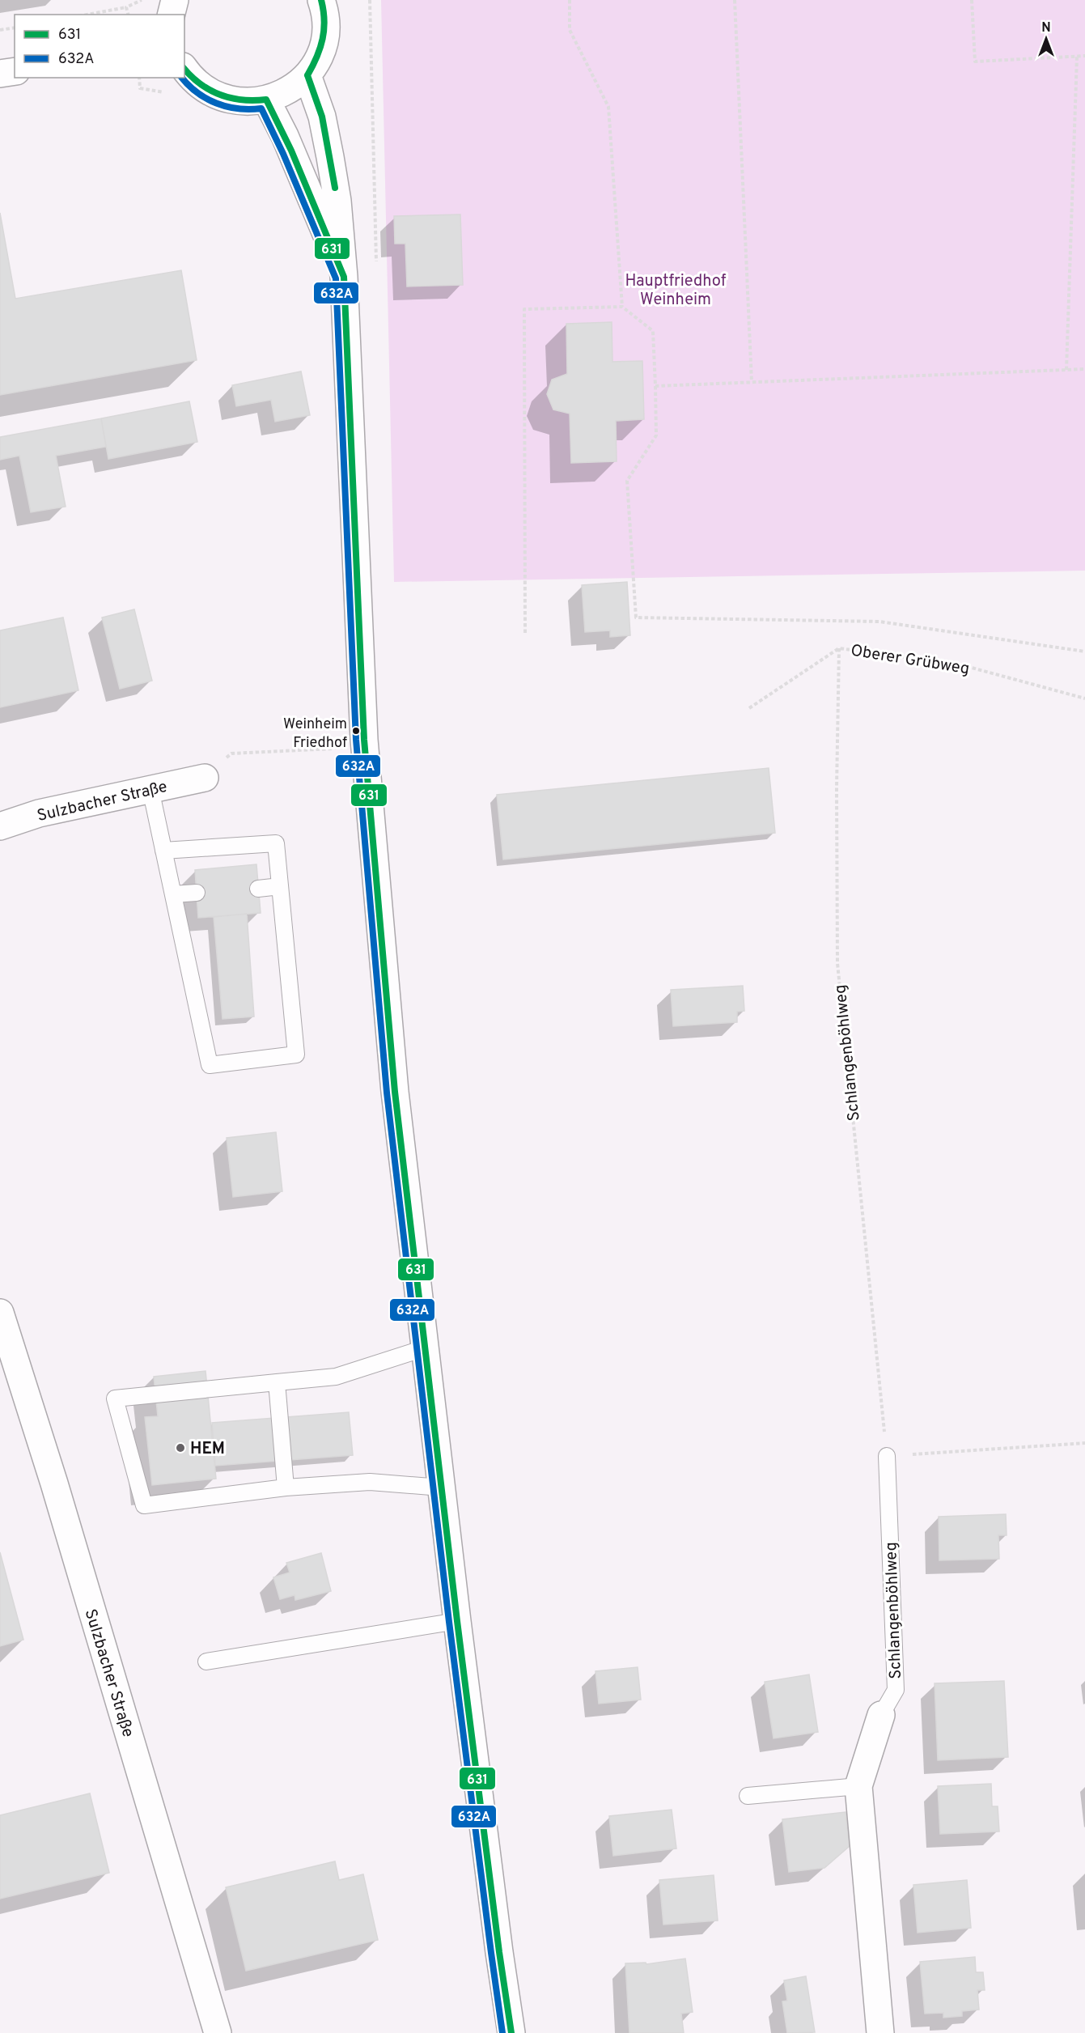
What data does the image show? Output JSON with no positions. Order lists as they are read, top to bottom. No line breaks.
{"streets":{"main road":["Sulzbacher Straße","Schlangenböhlweg"],"path":["Oberer Grübweg"]},"crossings":[["Oberer Grübweg","Schlangenböhlweg"]],"parks":["Hauptfriedhof Weinheim"],"places":["Weinheim Friedhof","HEM"],"lines":["transit line 631","transit line 632A"],"legend":["631","632A"],"north":"top"}
